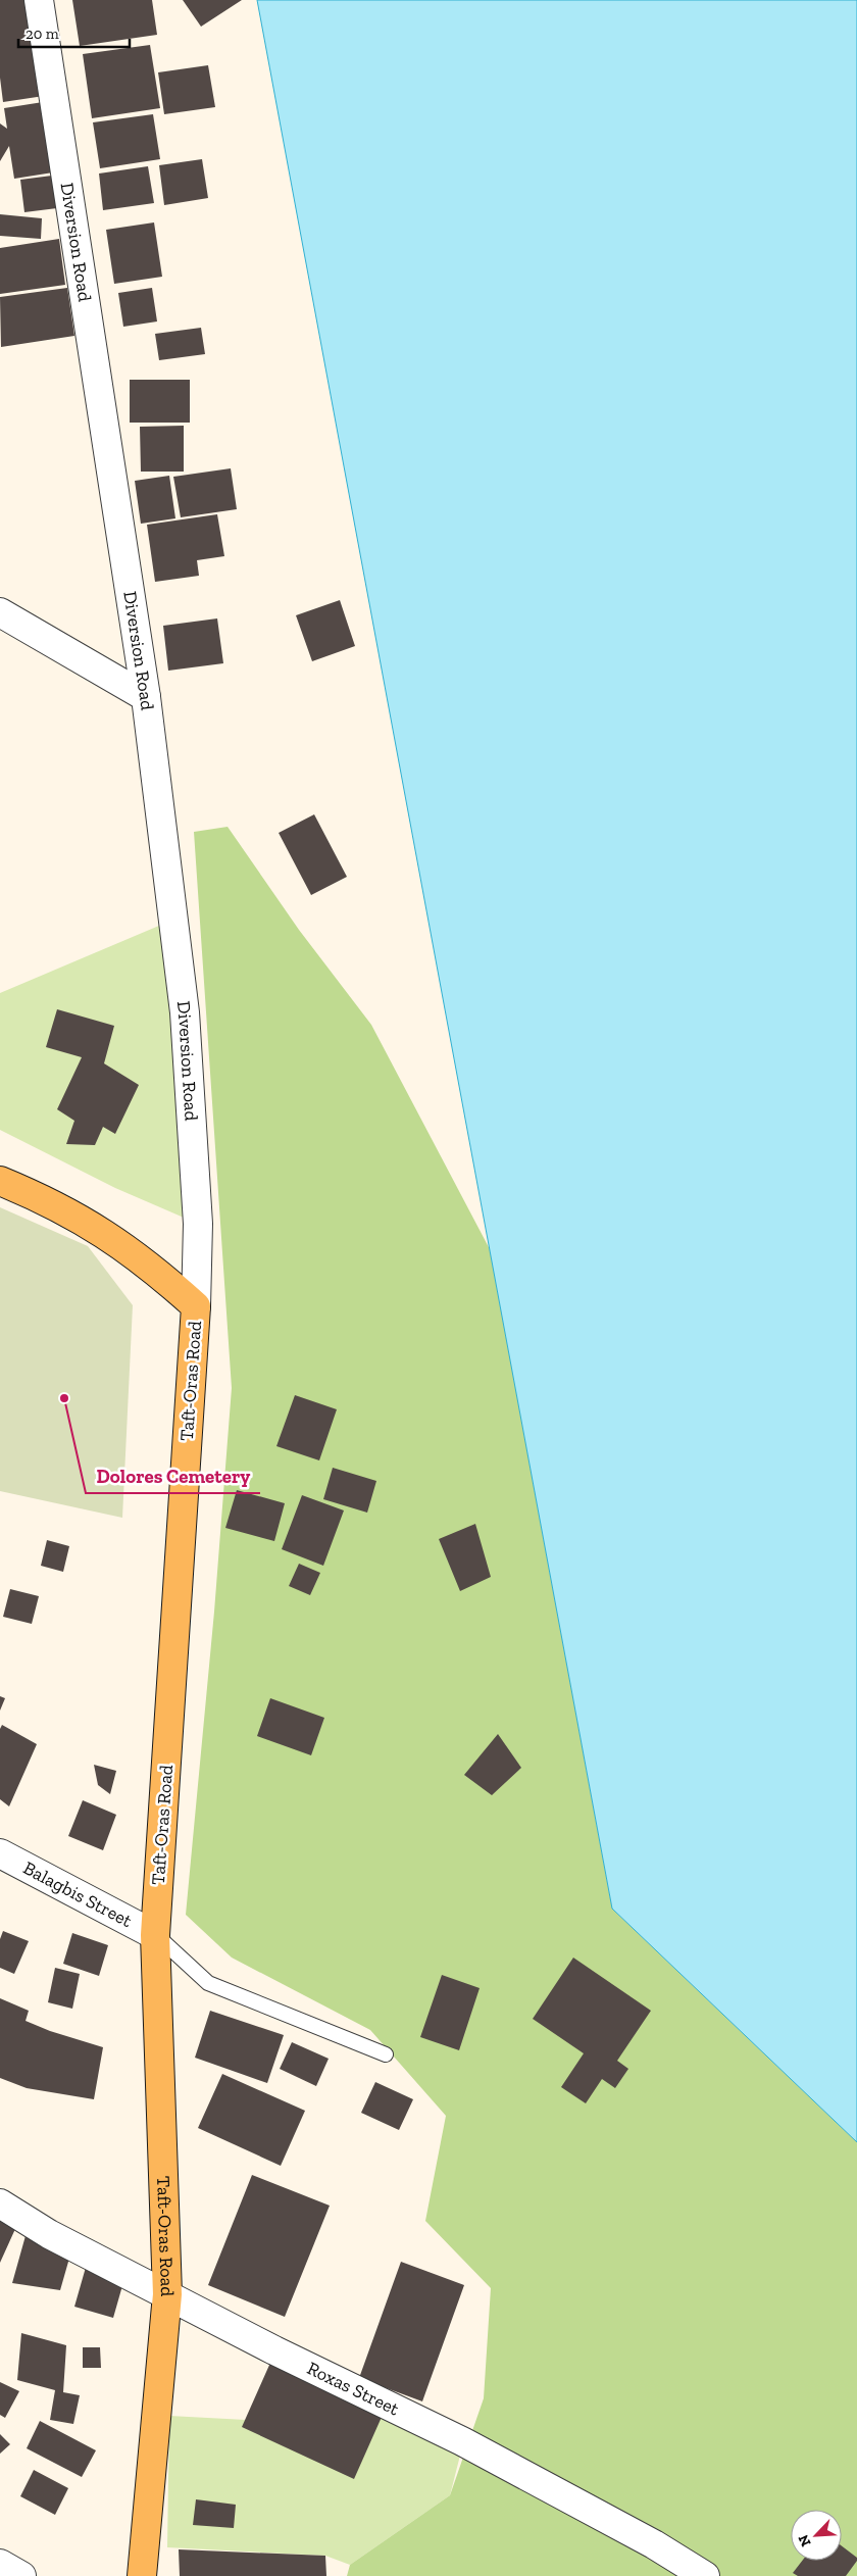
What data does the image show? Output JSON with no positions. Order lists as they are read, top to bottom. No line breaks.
{"streets":{"main road":["Taft-Oras Road"],"street":["Diversion Road","Balagbis Street","Roxas Street"]},"crossings":[["Diversion Road","Taft-Oras Road"],["Taft-Oras Road","Balagbis Street"],["Taft-Oras Road","Roxas Street"]],"places":["Dolores Cemetery"],"scale_bar":"20 m","north":"bottom left"}
